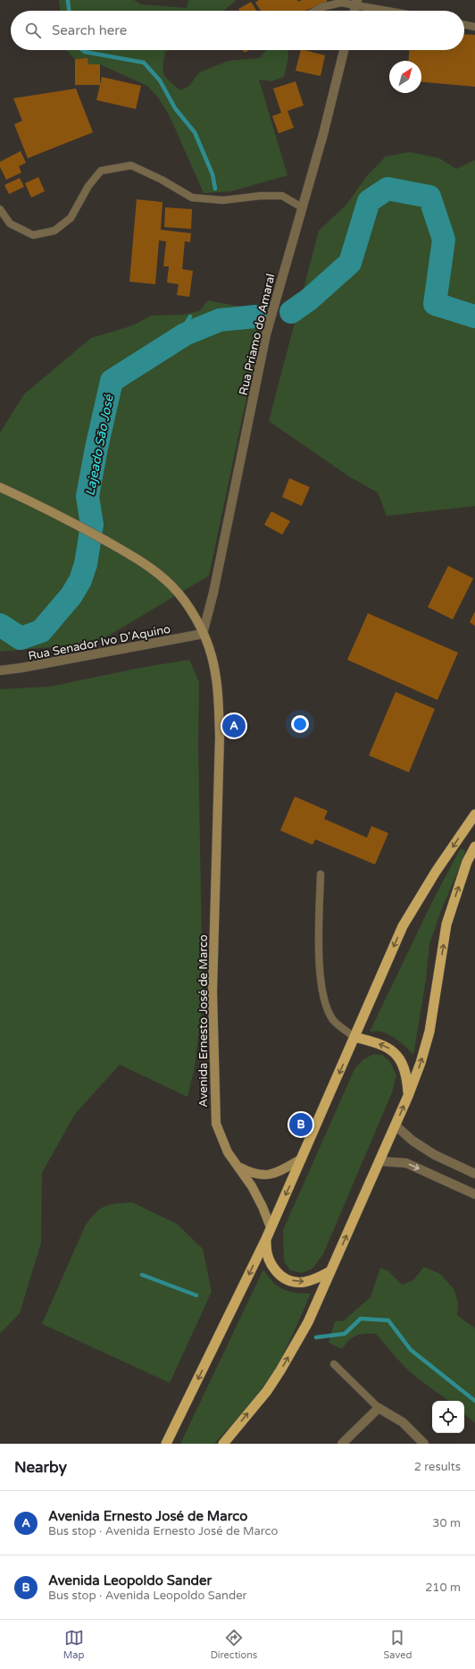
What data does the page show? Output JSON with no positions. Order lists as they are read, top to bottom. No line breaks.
{"streets":{"main road":["Avenida Ernesto José de Marco"],"street":["Rua Priamo do Amaral","Rua Senador Ivo D'Aquino"]},"crossings":[["Rua Priamo do Amaral","Rua Senador Ivo D'Aquino"],["Rua Priamo do Amaral","Avenida Ernesto José de Marco"],["Rua Senador Ivo D'Aquino","Avenida Ernesto José de Marco"]],"water":["Lajeado São José"],"north":"top right","page":{"search":"Search here","pins":["A","B"],"heading":["Nearby","2 results"],"list":[{"mark":"A","name":"Avenida Ernesto José de Marco","note":"Bus stop · Avenida Ernesto José de Marco","value":"30 m"},{"mark":"B","name":"Avenida Leopoldo Sander","note":"Bus stop · Avenida Leopoldo Sander","value":"210 m"}],"nav":["Map","Directions","Saved"]}}
